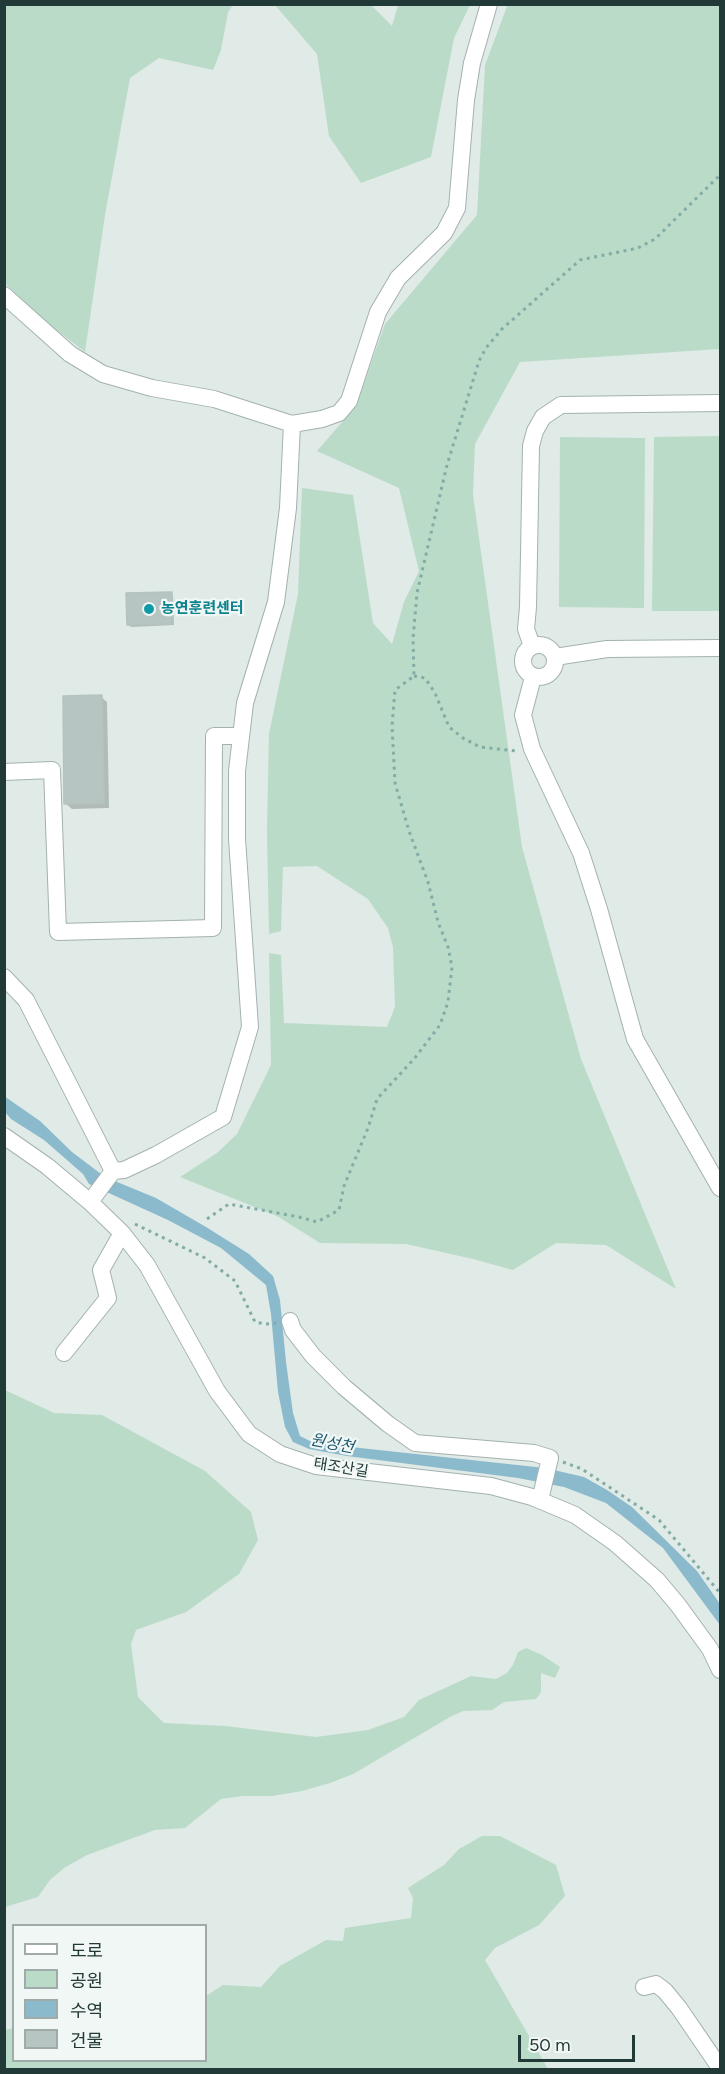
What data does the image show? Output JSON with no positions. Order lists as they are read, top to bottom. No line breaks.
{"streets":{"street":["태조산길"]},"water":["원성천"],"places":["농연훈련센터"],"legend":["도로","공원","수역","건물"],"scale_bar":"50 m"}
